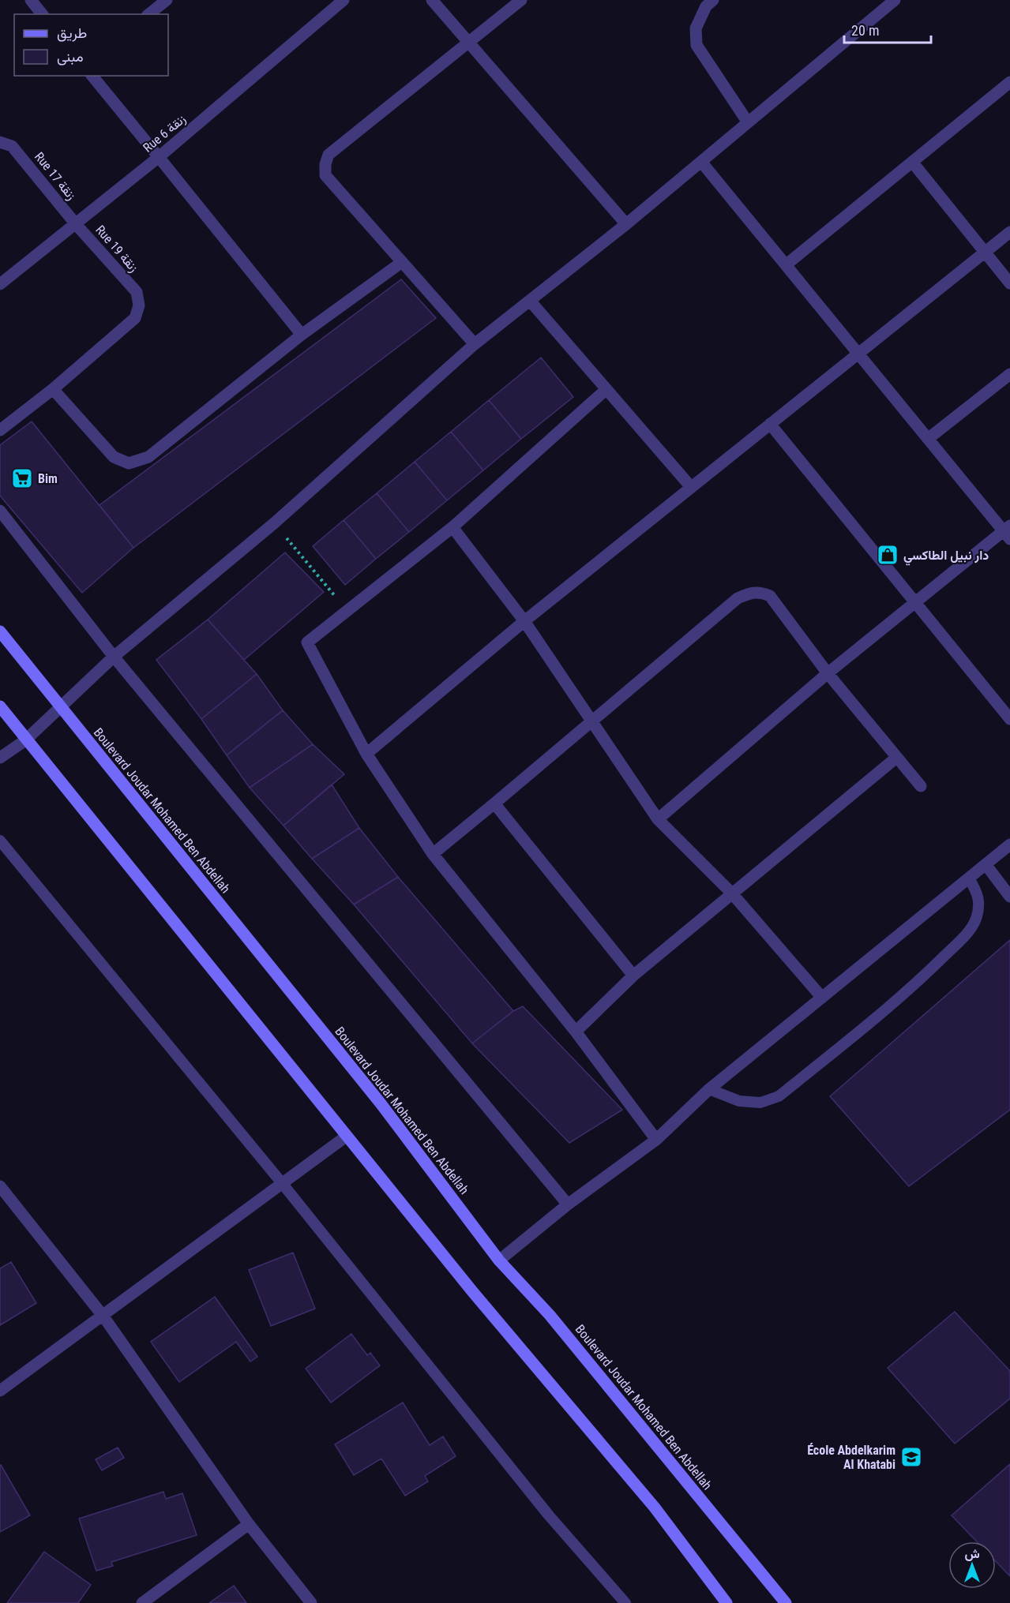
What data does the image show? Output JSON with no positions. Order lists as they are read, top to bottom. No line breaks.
{"streets":{"main road":["Boulevard Joudar Mohamed Ben Abdellah"],"street":["Rue 6 زنقة","Rue 17 زنقة","Rue 19 زنقة"]},"crossings":[["Rue 6 زنقة","Rue 17 زنقة"],["Rue 6 زنقة","Rue 19 زنقة"],["Rue 17 زنقة","Rue 19 زنقة"]],"places":{"supermarket":["Bim"],"shop":["دار نبيل الطاكسي"],"school or university":["École Abdelkarim Al Khatabi"]},"legend":["طريق","مبنى"],"scale_bar":"20 m","north":"top"}
